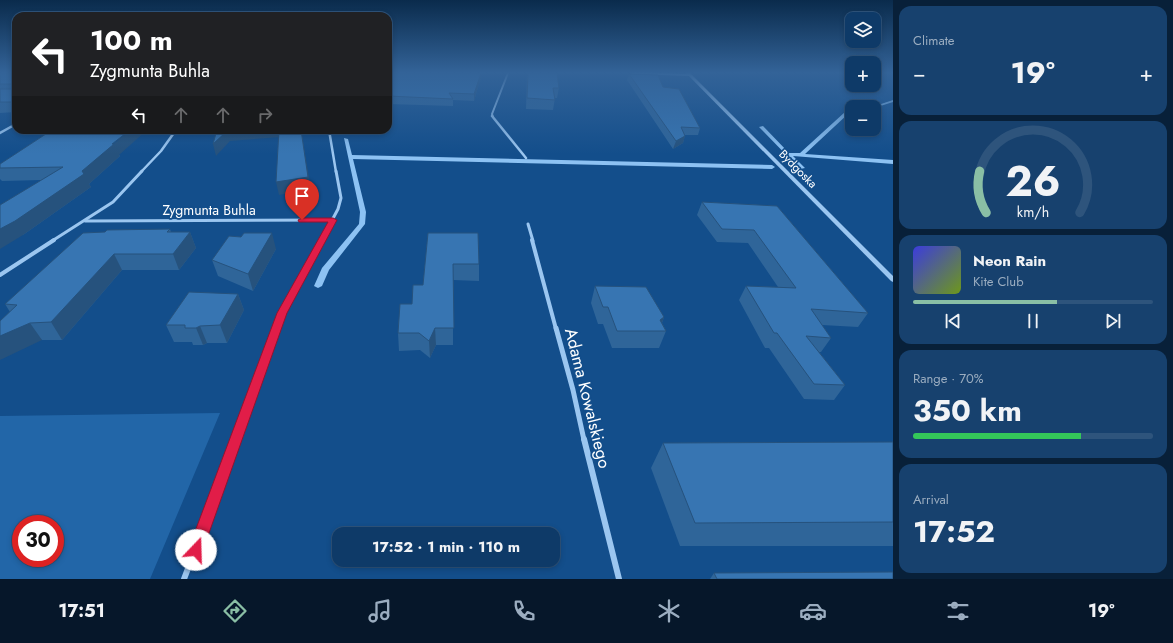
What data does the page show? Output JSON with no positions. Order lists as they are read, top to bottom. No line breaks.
{"streets":{"street":["Bydgoska","Zygmunta Buhla","Adama Kowalskiego"]},"page":{"tile":["Climate",["Range · 70%","350 km"],["Arrival","17:52"]],"map_buttons":["+","−"],"turn":["100 m","Zygmunta Buhla"],"heat":["−","19°","+"],"song":["Neon Rain","Kite Club"],"limit":"30","trip":"17:52 · 1 min · 110 m","tabs":["17:51","19°"],"gauge":["26","km/h"]}}
